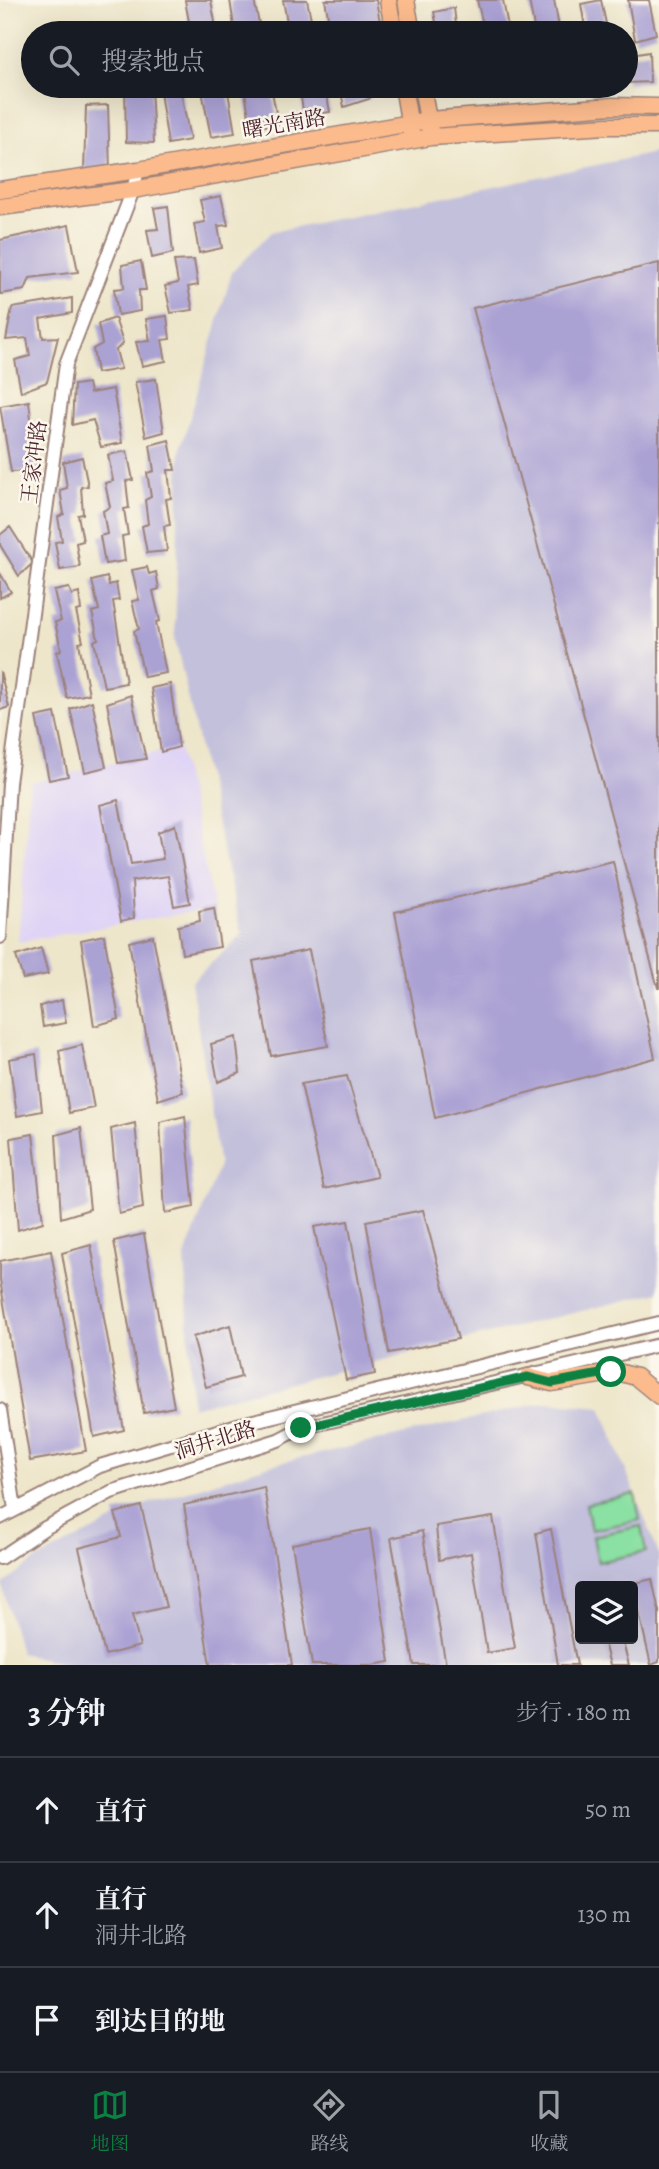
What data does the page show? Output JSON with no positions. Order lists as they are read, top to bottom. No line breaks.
{"streets":{"main road":["曙光南路"],"street":["王家冲路","洞井北路"]},"crossings":[["曙光南路","王家冲路"]],"page":{"search":"搜索地点","heading":["3 分钟","步行 · 180 m"],"list":[["直行","50 m"],["直行","洞井北路","130 m"],"到达目的地"],"nav":["地图","路线","收藏"]}}
